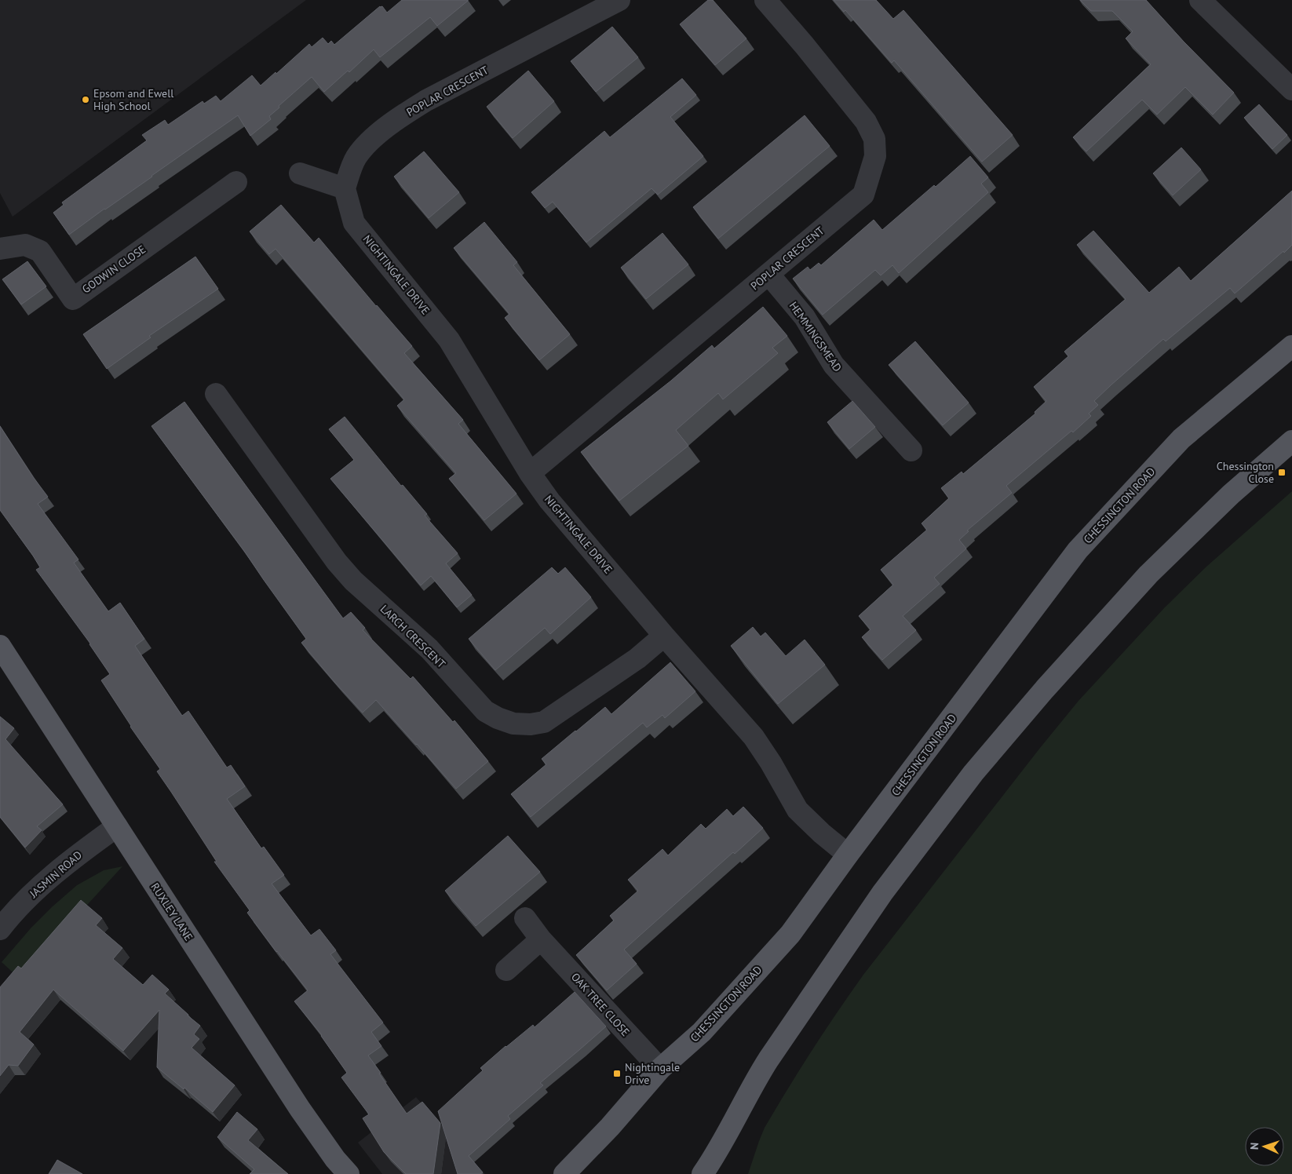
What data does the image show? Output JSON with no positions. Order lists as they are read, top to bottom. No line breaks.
{"streets":{"main road":["CHESSINGTON ROAD","RUXLEY LANE"],"street":["POPLAR CRESCENT","GODWIN CLOSE","NIGHTINGALE DRIVE","HEMMINGSMEAD","LARCH CRESCENT","JASMIN ROAD","OAK TREE CLOSE"]},"crossings":[["POPLAR CRESCENT","NIGHTINGALE DRIVE"],["POPLAR CRESCENT","HEMMINGSMEAD"],["NIGHTINGALE DRIVE","CHESSINGTON ROAD"],["NIGHTINGALE DRIVE","LARCH CRESCENT"],["CHESSINGTON ROAD","OAK TREE CLOSE"],["JASMIN ROAD","RUXLEY LANE"]],"places":{"other":["Epsom and Ewell High School"],"transit":["Chessington Close","Nightingale Drive"]},"north":"left"}
